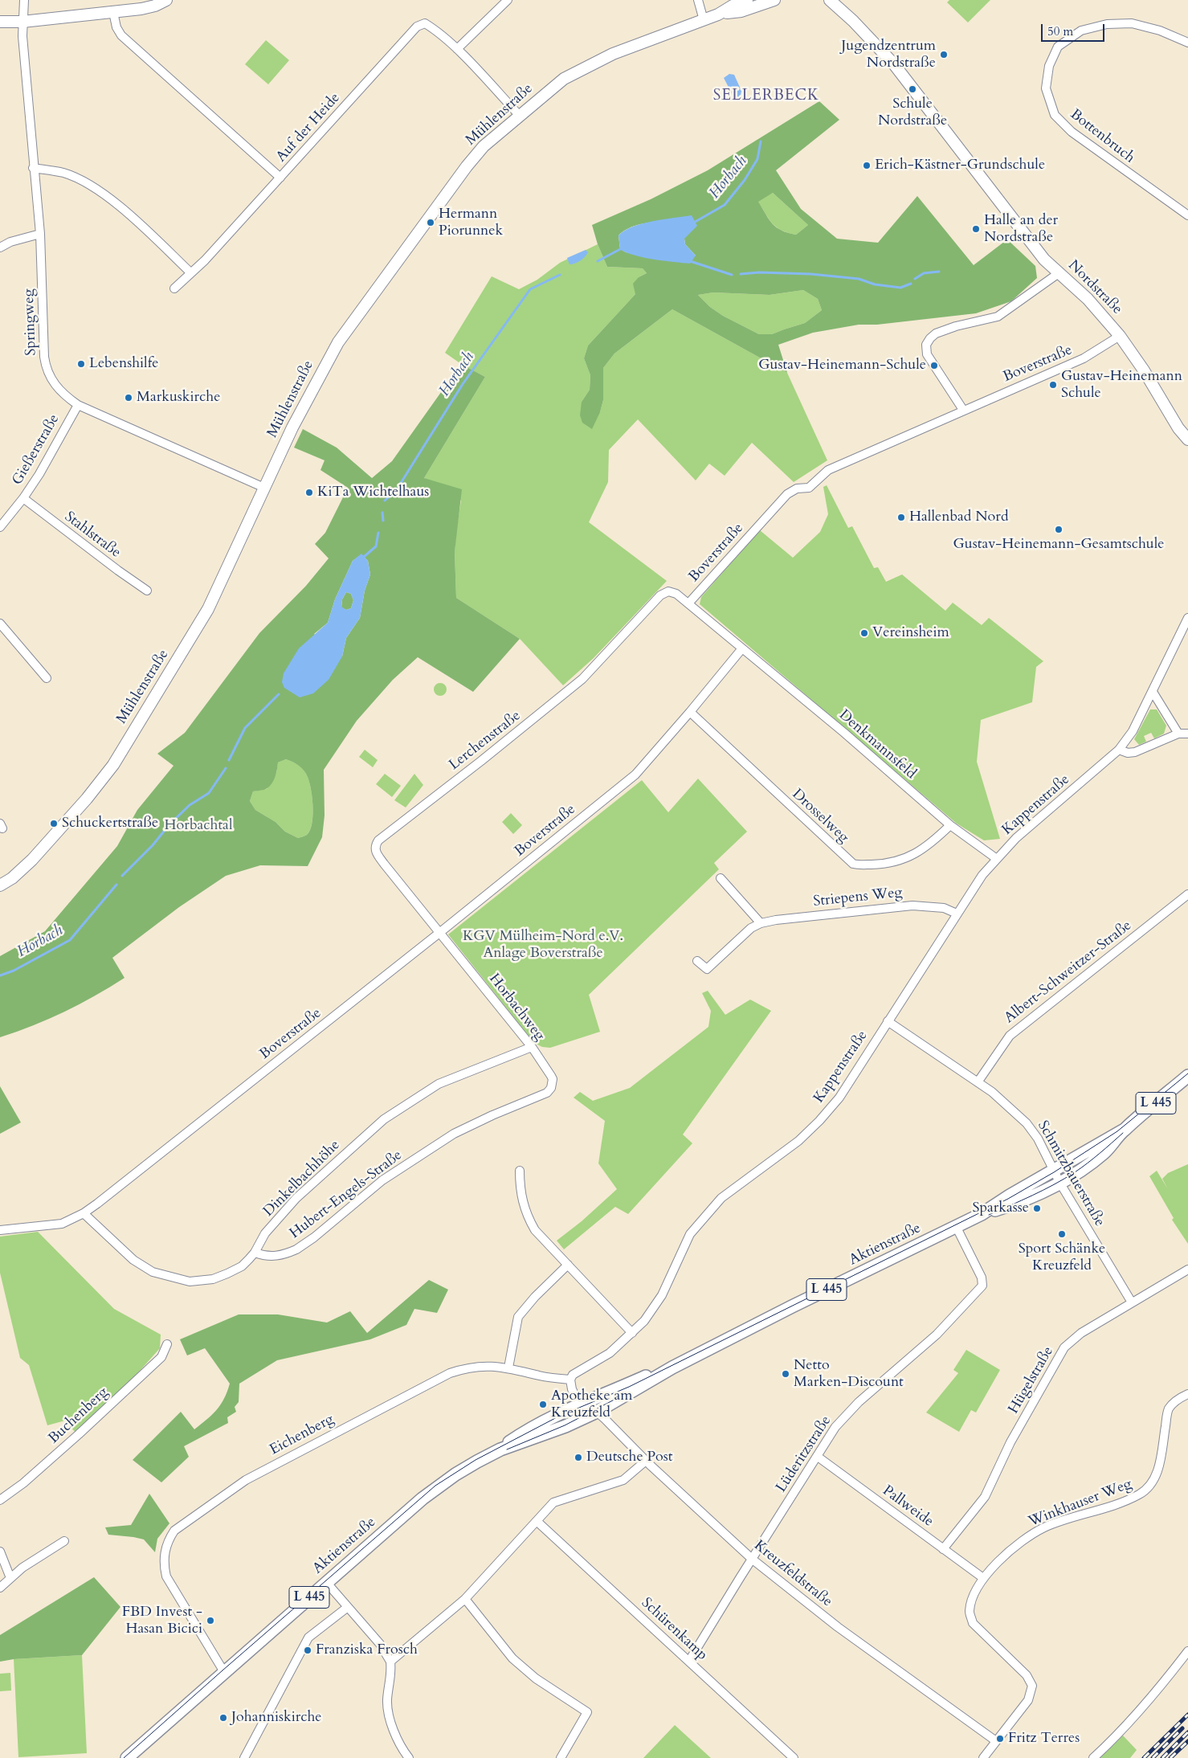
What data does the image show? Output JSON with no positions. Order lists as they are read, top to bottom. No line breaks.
{"streets":{"main road":["L 445","Aktienstraße"],"street":["Mühlenstraße","Auf der Heide","Bottenbruch","Nordstraße","Springweg","Boverstraße","Gießerstraße","Stahlstraße","Lerchenstraße","Denkmannsfeld","Kappenstraße","Drosselweg","Striepens Weg","Albert-Schweitzer-Straße","Horbachweg","Schmitzbauerstraße","Dinkelbachhöhe","Hubert-Engels-Straße","Hügelstraße","Buchenberg","Eichenberg","Lüderitzstraße","Winkhauser Weg","Pallweide","Kreuzfeldstraße","Schürenkamp"]},"crossings":[["Mühlenstraße","Auf der Heide"],["Mühlenstraße","Springweg"],["Nordstraße","Boverstraße"],["Springweg","Gießerstraße"],["Boverstraße","Lerchenstraße"],["Boverstraße","Denkmannsfeld"],["Boverstraße","Drosselweg"],["Boverstraße","Horbachweg"],["Boverstraße","Dinkelbachhöhe"],["Gießerstraße","Stahlstraße"],["Lerchenstraße","Horbachweg"],["Denkmannsfeld","Kappenstraße"],["Denkmannsfeld","Drosselweg"],["Kappenstraße","Striepens Weg"],["Kappenstraße","Schmitzbauerstraße"],["Kappenstraße","Eichenberg"],["Albert-Schweitzer-Straße","Schmitzbauerstraße"],["Horbachweg","Dinkelbachhöhe"],["Horbachweg","Hubert-Engels-Straße"],["Schmitzbauerstraße","Aktienstraße"],["Schmitzbauerstraße","Hügelstraße"],["Dinkelbachhöhe","Hubert-Engels-Straße"],["Aktienstraße","Eichenberg"],["Aktienstraße","Lüderitzstraße"],["Aktienstraße","Kreuzfeldstraße"],["Hügelstraße","Pallweide"],["Lüderitzstraße","Pallweide"],["Lüderitzstraße","Kreuzfeldstraße"],["Lüderitzstraße","Schürenkamp"],["Winkhauser Weg","Pallweide"],["Winkhauser Weg","Kreuzfeldstraße"]],"districts":["SELLERBECK"],"water":["Horbach"],"parks":["Horbachtal","KGV Mülheim-Nord e.V. Anlage Boverstraße"],"places":["Jugendzentrum Nordstraße","Schule Nordstraße","Erich-Kästner-Grundschule","Hermann Piorunnek","Halle an der Nordstraße","Lebenshilfe","Gustav-Heinemann-Schule","Gustav-Heinemann Schule","Markuskirche","KiTa Wichtelhaus","Hallenbad Nord","Gustav-Heinemann-Gesamtschule","Vereinsheim","Schuckertstraße","Sparkasse","Sport Schänke Kreuzfeld","Netto Marken-Discount","Apotheke am Kreuzfeld","Deutsche Post","FBD Invest - Hasan Bicici","Franziska Frosch","Johanniskirche","Fritz Terres"],"scale_bar":"50 m"}
